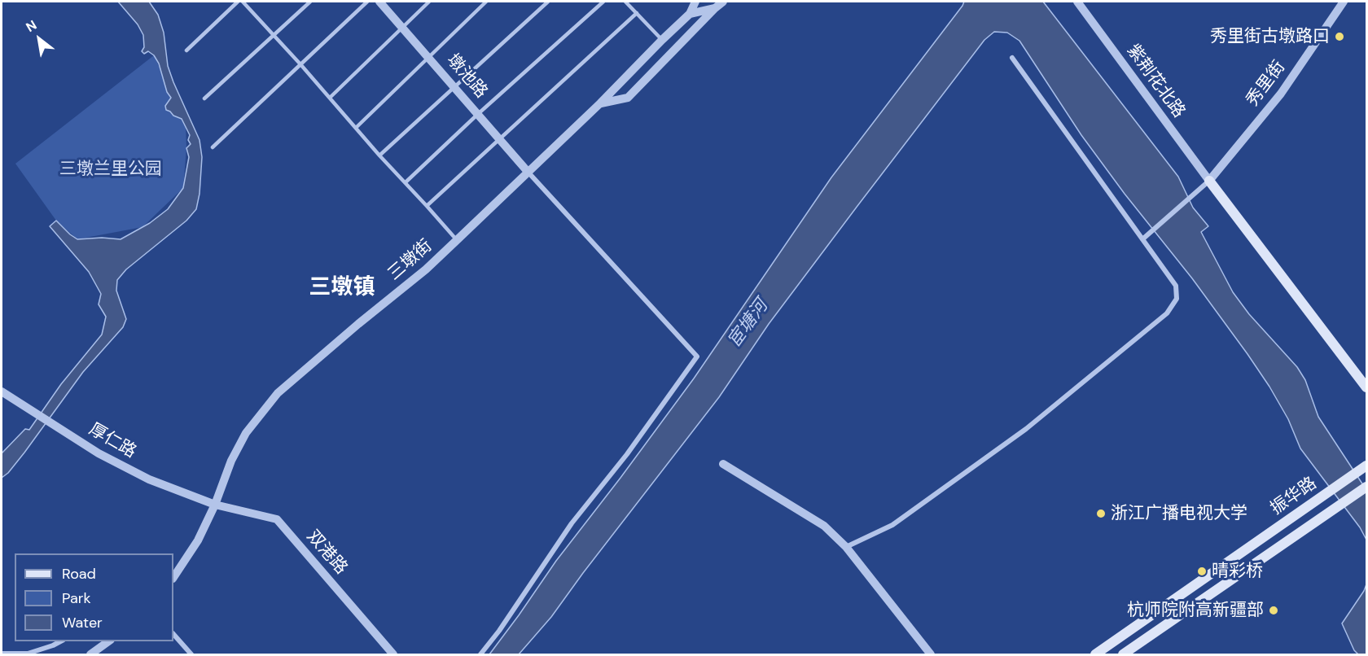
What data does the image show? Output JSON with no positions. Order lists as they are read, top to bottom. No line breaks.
{"streets":{"main road":["振华路"],"street":["墩池路","紫荆花北路","秀里街","三墩街","厚仁路","双港路"]},"crossings":[["墩池路","三墩街"],["紫荆花北路","秀里街"],["三墩街","厚仁路"],["三墩街","双港路"],["厚仁路","双港路"]],"districts":["三墩镇"],"water":["宦塘河"],"parks":["三墩兰里公园"],"places":["秀里街古墩路口","浙江广播电视大学","晴彩桥","杭师院附高新疆部"],"legend":["Road","Park","Water"],"north":"top left"}
